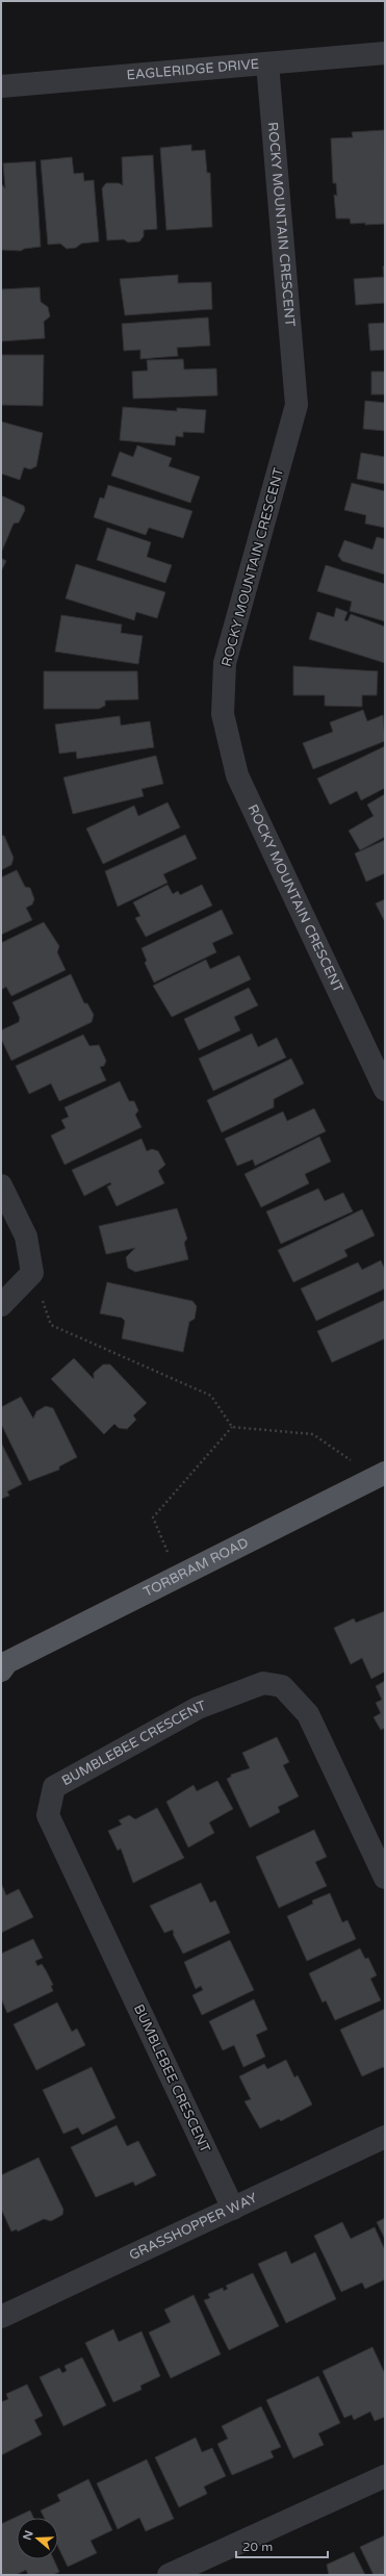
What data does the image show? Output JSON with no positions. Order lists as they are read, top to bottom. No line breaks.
{"streets":{"main road":["TORBRAM ROAD"],"street":["EAGLERIDGE DRIVE","ROCKY MOUNTAIN CRESCENT","BUMBLEBEE CRESCENT","GRASSHOPPER WAY"]},"crossings":[["EAGLERIDGE DRIVE","ROCKY MOUNTAIN CRESCENT"],["BUMBLEBEE CRESCENT","GRASSHOPPER WAY"]],"scale_bar":"20 m","north":"left"}
